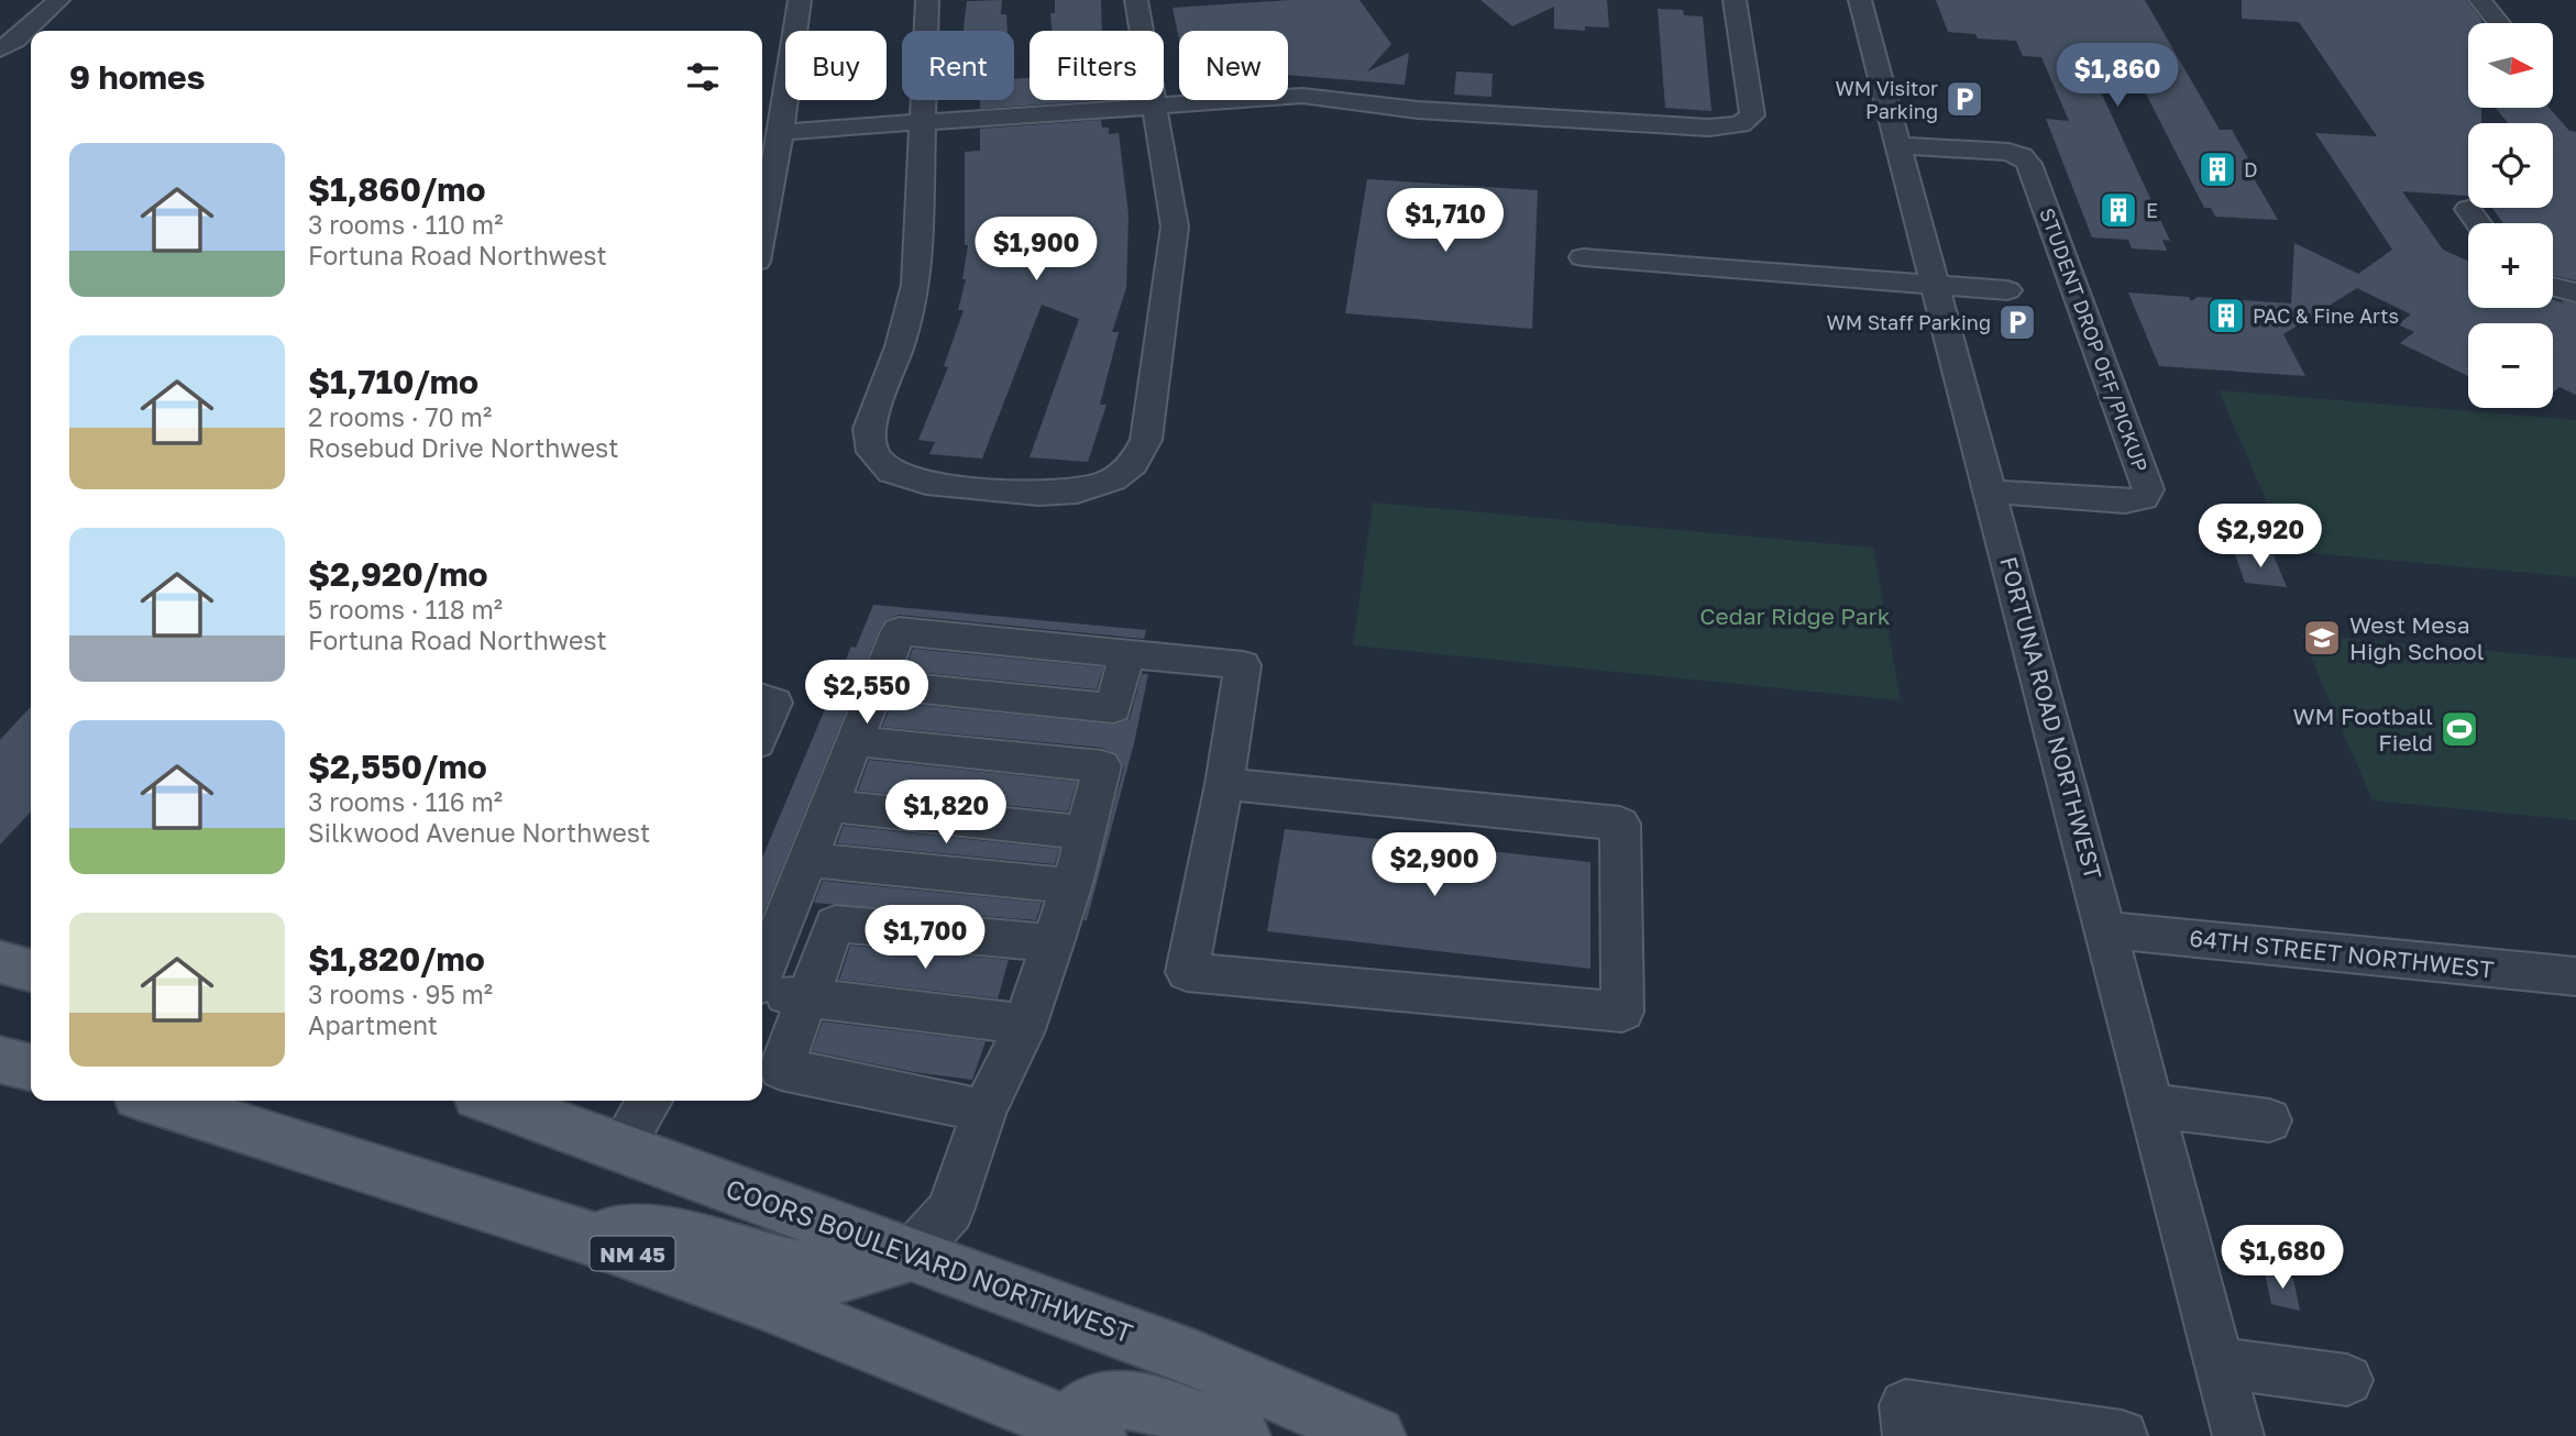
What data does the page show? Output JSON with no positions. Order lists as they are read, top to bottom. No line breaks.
{"streets":{"main road":["NM 45","COORS BOULEVARD NORTHWEST"],"street":["STUDENT DROP OFF/PICKUP","FORTUNA ROAD NORTHWEST","64TH STREET NORTHWEST"]},"crossings":[["STUDENT DROP OFF/PICKUP","FORTUNA ROAD NORTHWEST"],["FORTUNA ROAD NORTHWEST","64TH STREET NORTHWEST"]],"parks":["Cedar Ridge Park"],"places":{"parking":["WM Visitor Parking","WM Staff Parking"],"building":["D","E","PAC & Fine Arts"],"school or university":["West Mesa High School"],"sports":["WM Football Field"]},"north":"right","page":{"map_buttons":["+","−"],"chip":["Buy","Rent","Filters","New"],"heading":"9 homes","price":["$1,860","$1,710","$1,900","$2,920","$2,550","$1,820","$2,900","$1,700","$1,680"],"list":[{"name":"$1,860/mo","note":"3 rooms · 110 m² · Fortuna Road Northwest"},{"name":"$1,710/mo","note":"2 rooms · 70 m² · Rosebud Drive Northwest"},{"name":"$2,920/mo","note":"5 rooms · 118 m² · Fortuna Road Northwest"},{"name":"$2,550/mo","note":"3 rooms · 116 m² · Silkwood Avenue Northwest"},{"name":"$1,820/mo","note":"3 rooms · 95 m² · Apartment"}]}}
